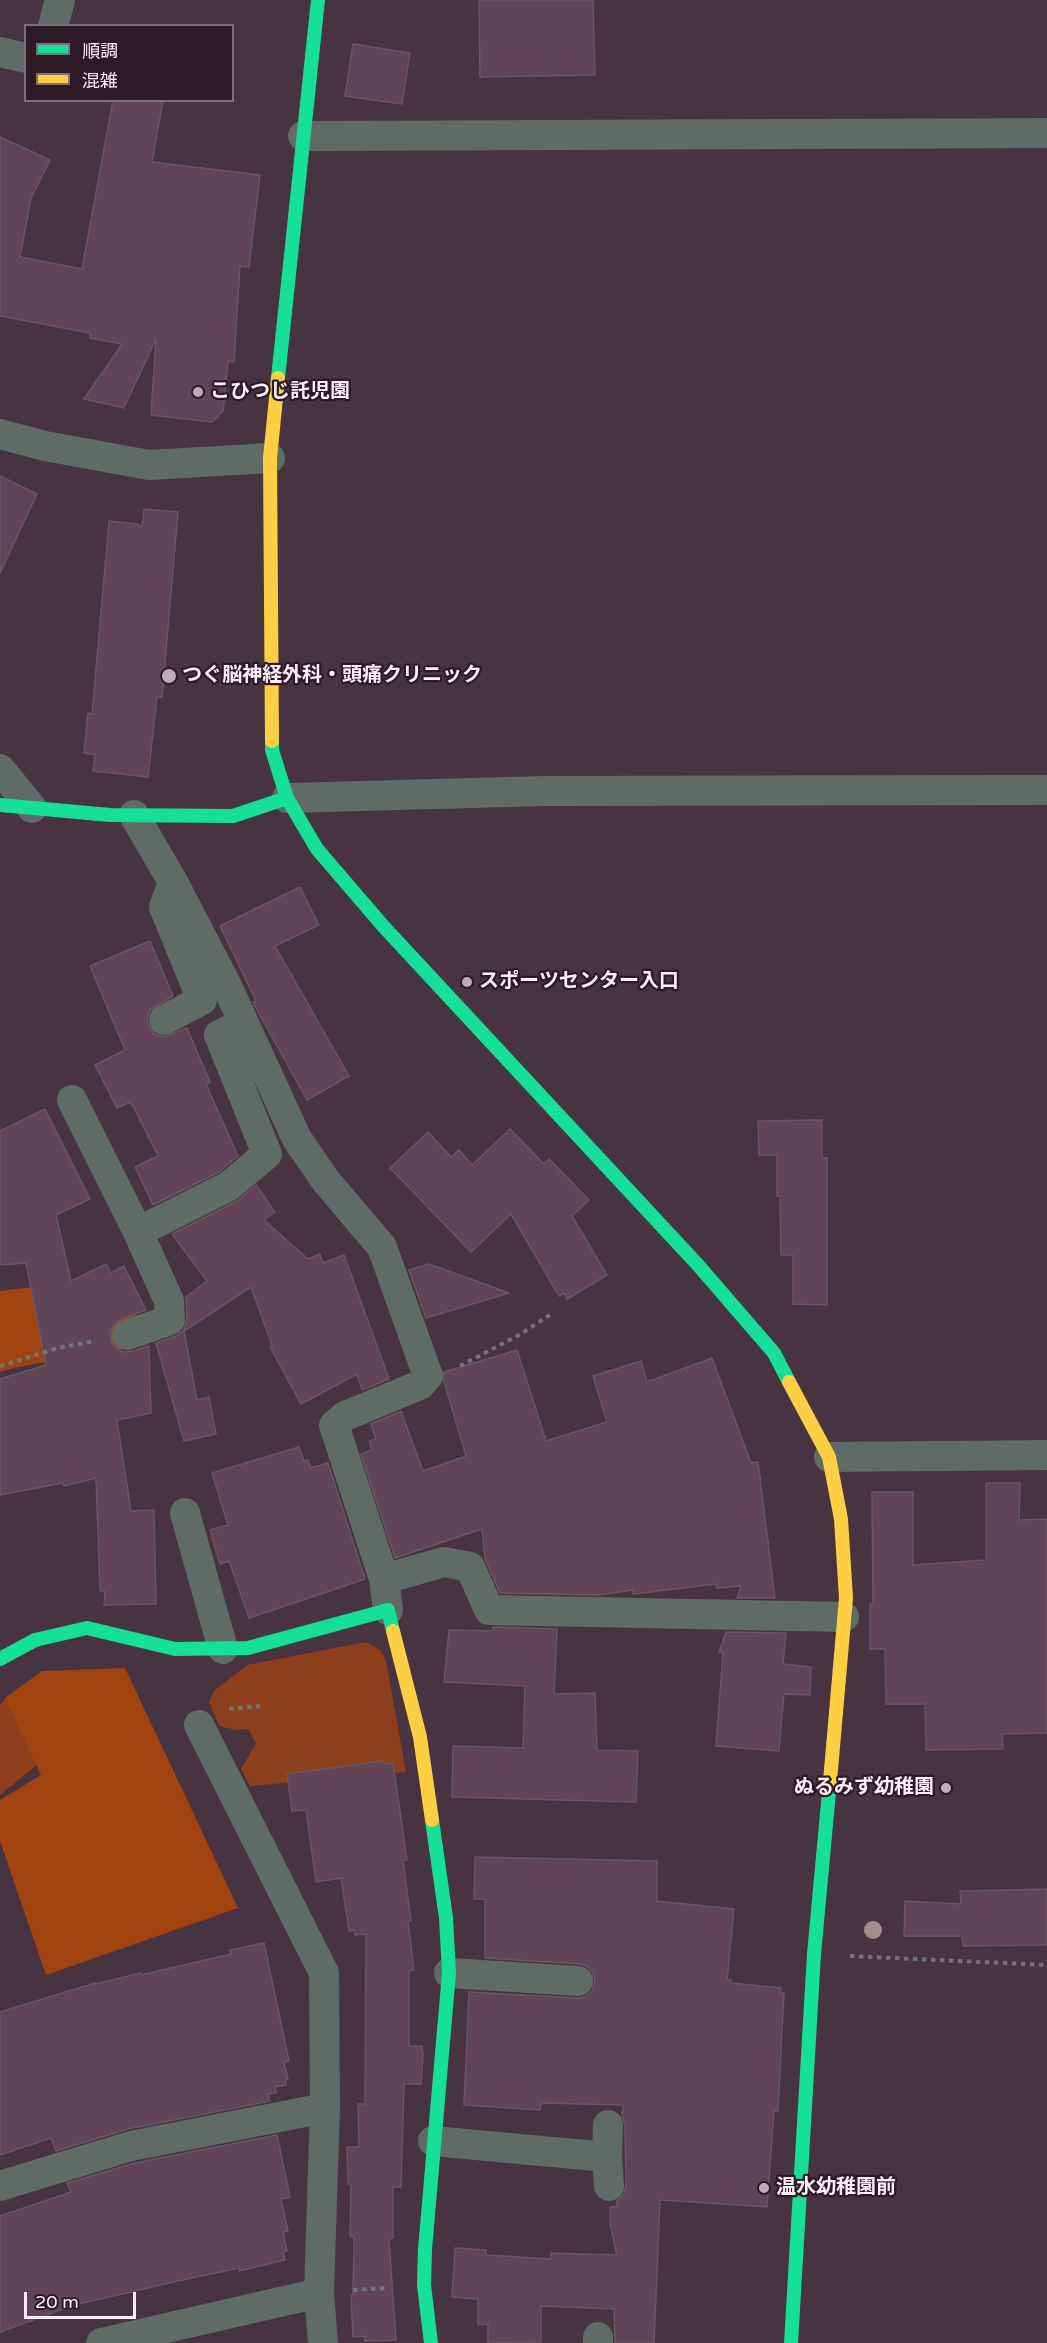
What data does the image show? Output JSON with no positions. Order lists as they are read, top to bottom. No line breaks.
{"places":["こひつじ託児園","つぐ脳神経外科・頭痛クリニック","スポーツセンター入口","ぬるみず幼稚園","温水幼稚園前"],"legend":["順調","混雑"],"scale_bar":"20 m"}
